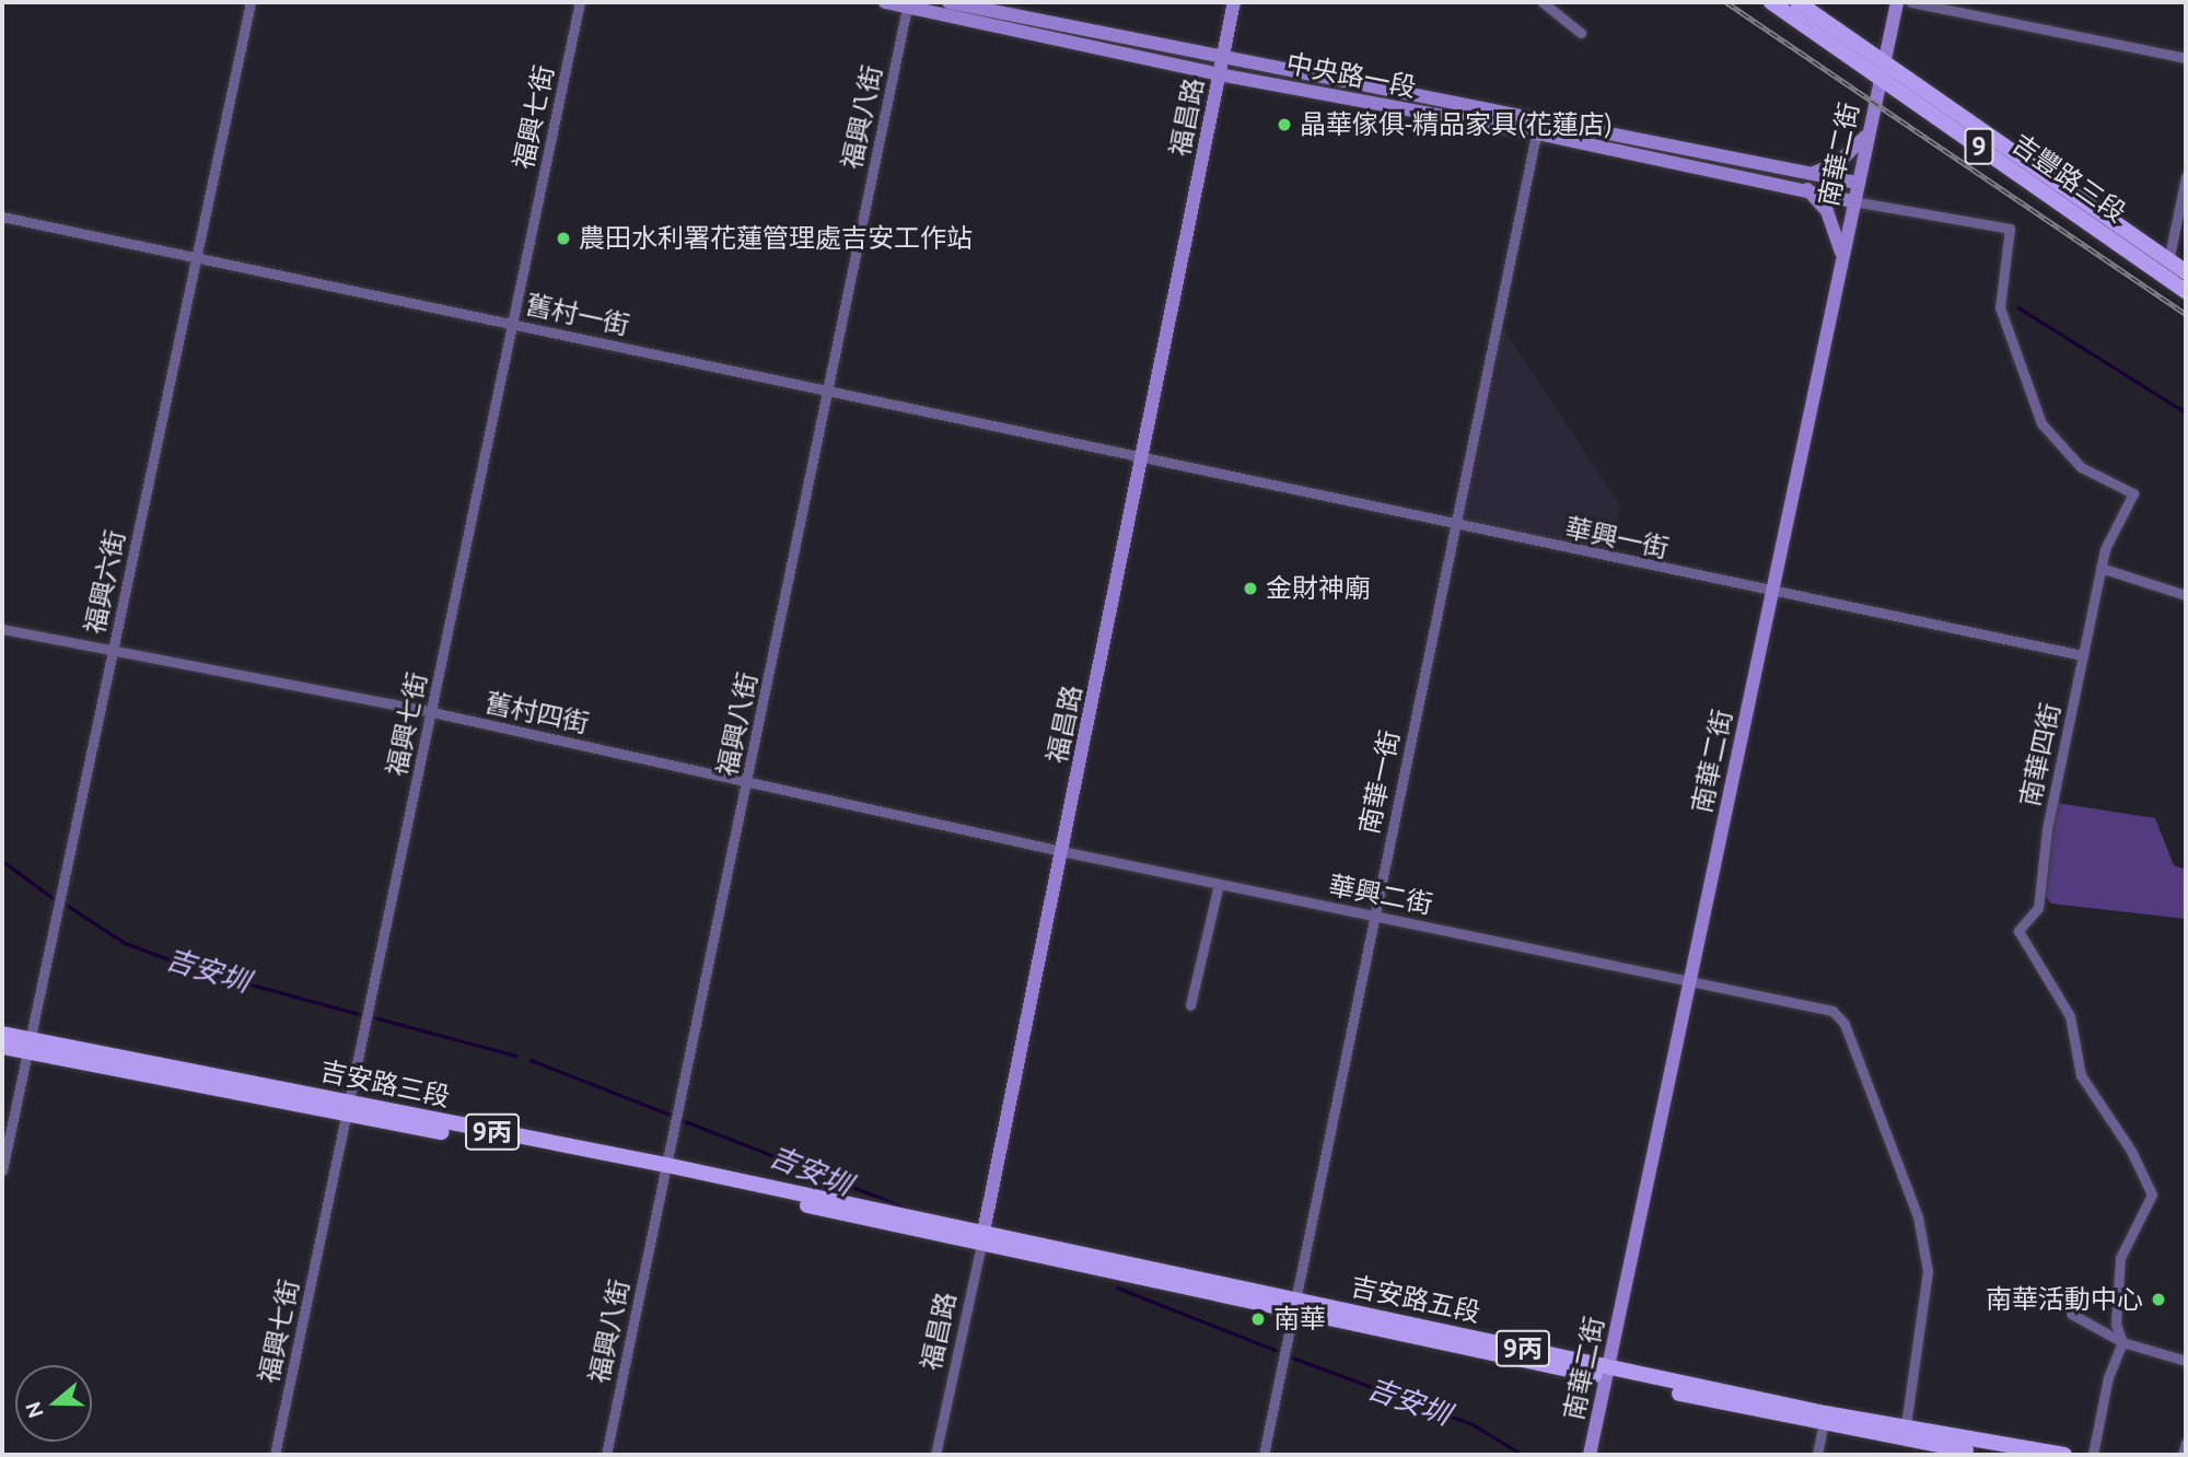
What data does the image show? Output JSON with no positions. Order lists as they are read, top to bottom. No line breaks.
{"streets":{"main road":["9","吉豐路三段","吉安路三段","9丙","吉安路五段"],"street":["中央路一段","福興七街","福興八街","福昌路","南華二街","舊村一街","華興一街","福興六街","舊村四街","南華四街","南華一街","華興二街"]},"crossings":[["中央路一段","福興八街"],["中央路一段","福昌路"],["中央路一段","南華二街"],["中央路一段","南華四街"],["中央路一段","南華一街"],["福興七街","舊村一街"],["福興七街","舊村四街"],["福興七街","吉安路三段"],["福興八街","舊村一街"],["福興八街","舊村四街"],["福興八街","吉安路三段"],["福昌路","舊村一街"],["福昌路","華興一街"],["福昌路","舊村四街"],["福昌路","華興二街"],["福昌路","吉安路三段"],["福昌路","吉安路五段"],["南華二街","吉豐路三段"],["南華二街","華興一街"],["南華二街","南華四街"],["南華二街","華興二街"],["南華二街","吉安路五段"],["舊村一街","華興一街"],["舊村一街","福興六街"],["華興一街","南華四街"],["華興一街","南華一街"],["福興六街","舊村四街"],["福興六街","吉安路三段"],["舊村四街","華興二街"],["南華一街","華興二街"],["南華一街","吉安路五段"],["華興二街","吉安路五段"],["吉安路三段","吉安路五段"]],"water":["吉安圳"],"places":["晶華傢俱-精品家具(花蓮店)","農田水利署花蓮管理處吉安工作站","金財神廟","南華活動中心","南華"],"north":"left"}
